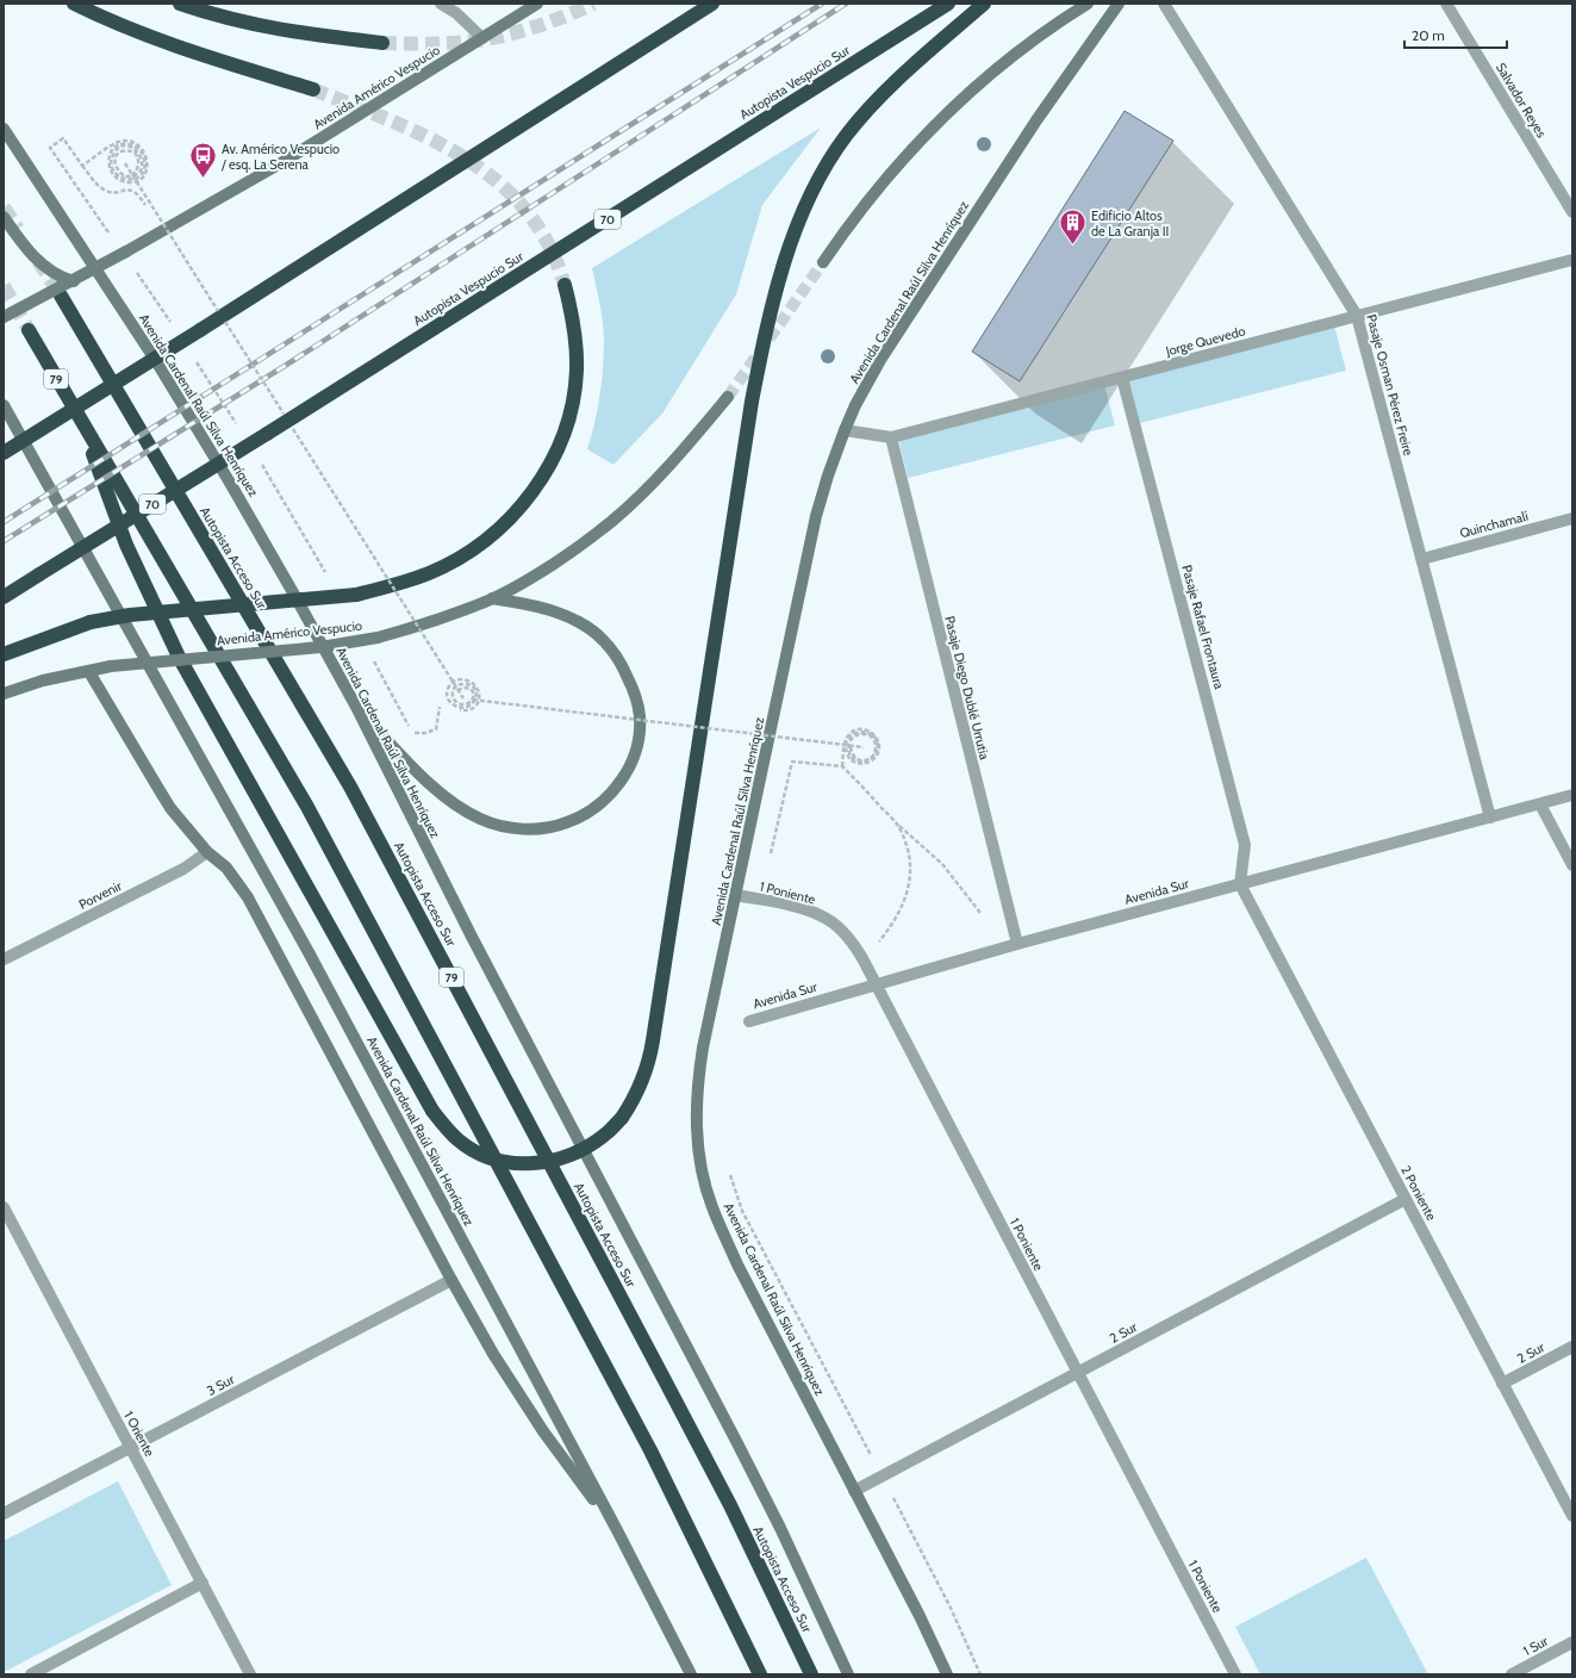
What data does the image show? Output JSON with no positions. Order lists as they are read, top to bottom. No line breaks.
{"streets":{"highway":["Autopista Vespucio Sur","70","79","Autopista Acceso Sur"],"main road":["Avenida Américo Vespucio","Avenida Cardenal Raúl Silva Henríquez"],"street":["Salvador Reyes","Jorge Quevedo","Pasaje Osman Pérez Freire","Quinchamalí","Pasaje Rafael Frontaura","Pasaje Diego Dublé Urrutia","Avenida Sur","1 Poniente","Porvenir","2 Poniente","2 Sur","3 Sur","1 Oriente","1 Sur"]},"crossings":[["Avenida Cardenal Raúl Silva Henríquez","Jorge Quevedo"],["Avenida Cardenal Raúl Silva Henríquez","1 Poniente"],["Avenida Cardenal Raúl Silva Henríquez","2 Sur"],["Jorge Quevedo","Pasaje Osman Pérez Freire"],["Jorge Quevedo","Pasaje Rafael Frontaura"],["Jorge Quevedo","Pasaje Diego Dublé Urrutia"],["Pasaje Osman Pérez Freire","Quinchamalí"],["Pasaje Osman Pérez Freire","Avenida Sur"],["Pasaje Rafael Frontaura","Avenida Sur"],["Pasaje Rafael Frontaura","2 Poniente"],["Pasaje Diego Dublé Urrutia","Avenida Sur"],["Avenida Sur","1 Poniente"],["Avenida Sur","2 Poniente"],["1 Poniente","2 Sur"],["2 Poniente","2 Sur"],["3 Sur","1 Oriente"]],"places":{"bus stop":["Av. Américo Vespucio / esq. La Serena"],"building":["Edificio Altos de La Granja II"]},"scale_bar":"20 m"}
